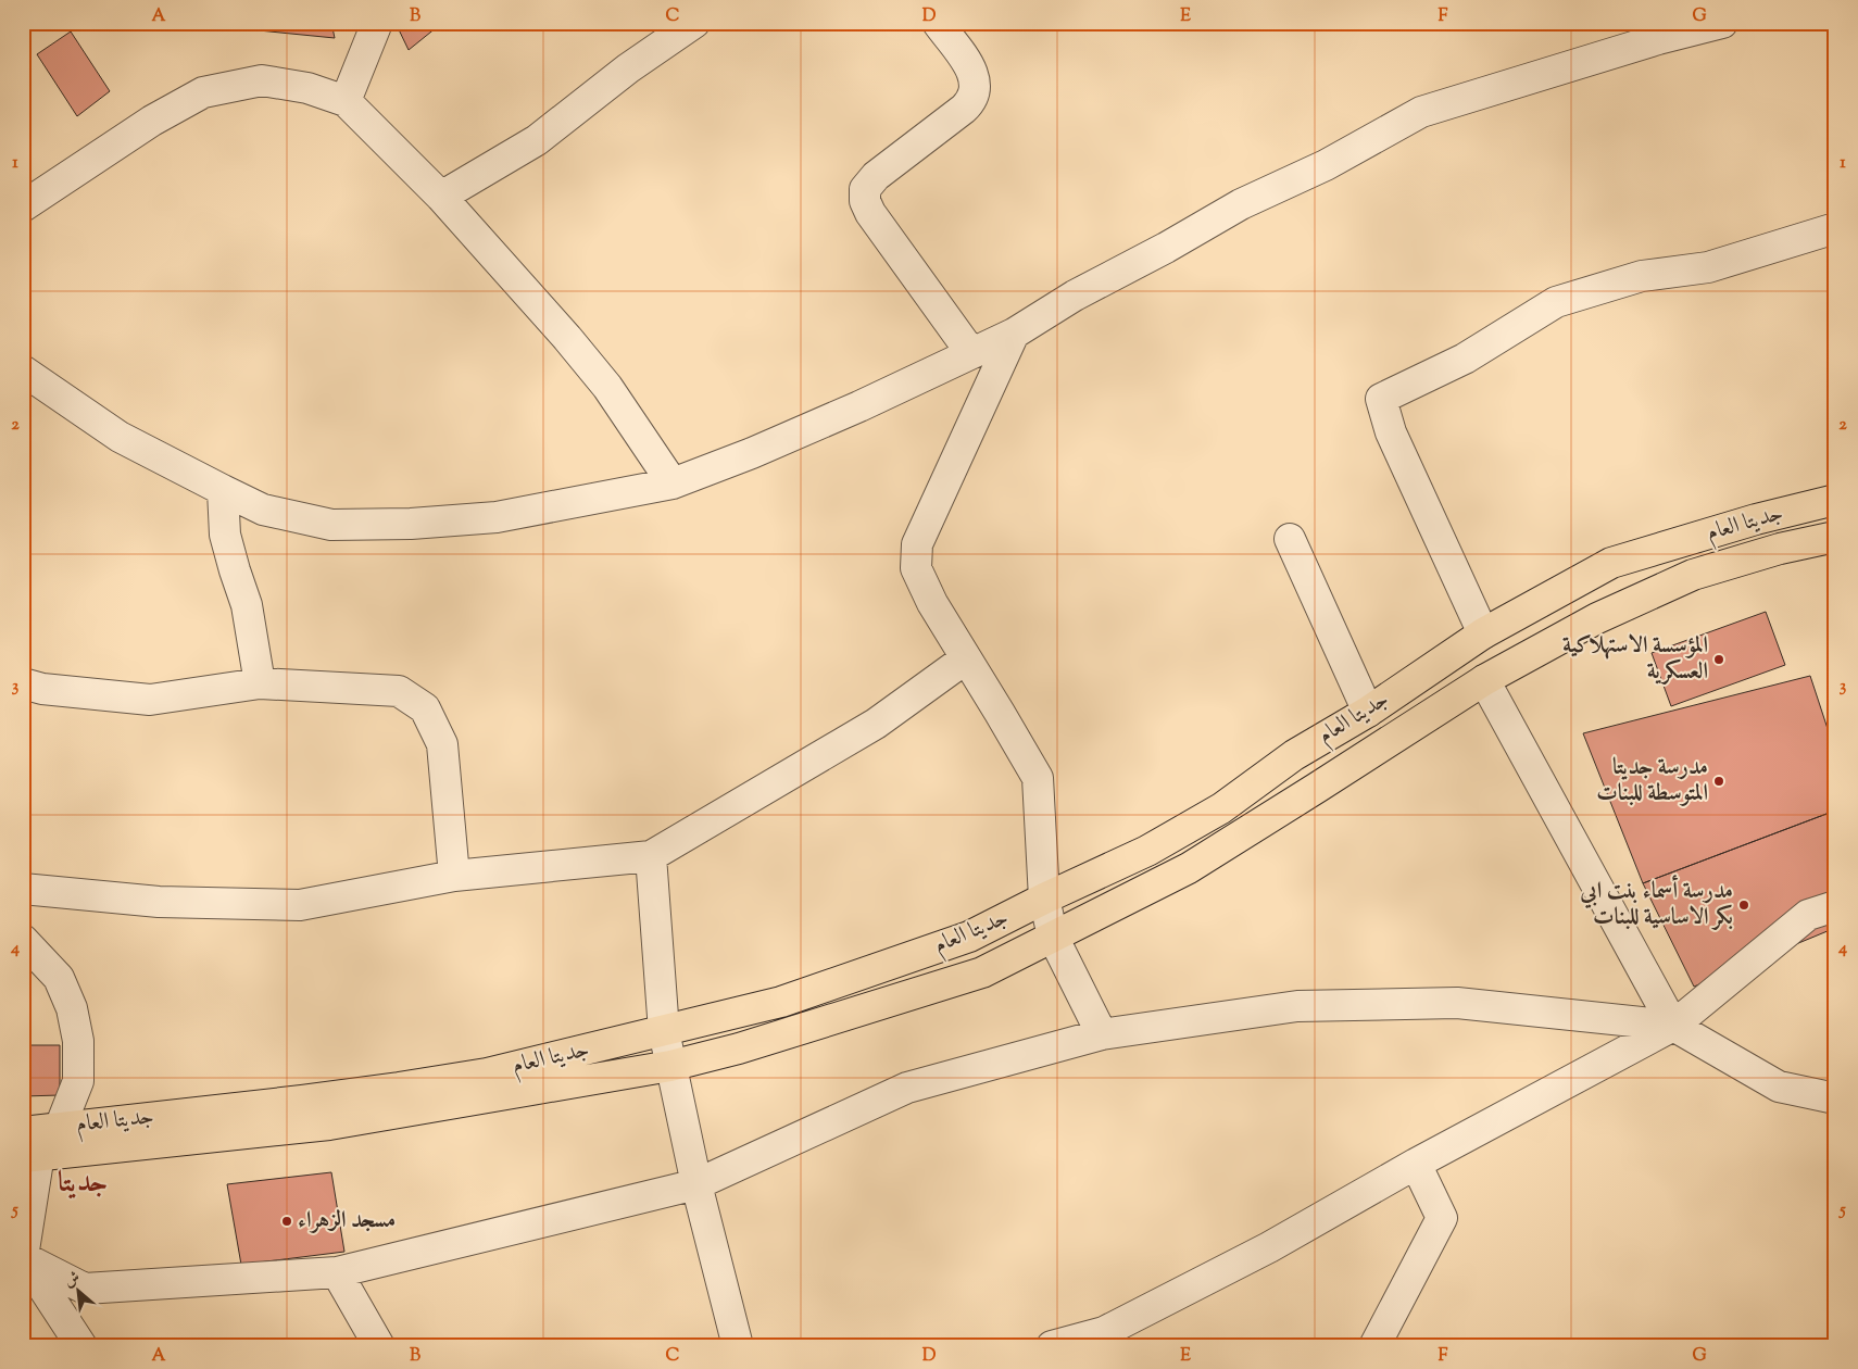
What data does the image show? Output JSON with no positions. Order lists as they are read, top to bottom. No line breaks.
{"streets":{"main road":["جديتا العام"]},"districts":["جديتا"],"places":["المؤسسة الاستهلاكية العسكرية","مدرسة جديتا المتوسطة للبنات","مدرسة أسماء بنت ابي بكر الاساسية للبنات","مسجد الزهراء"],"north":"top left","grid":{"columns":["A","B","C","D","E","F","G"],"rows":["1","2","3","4","5"]}}
